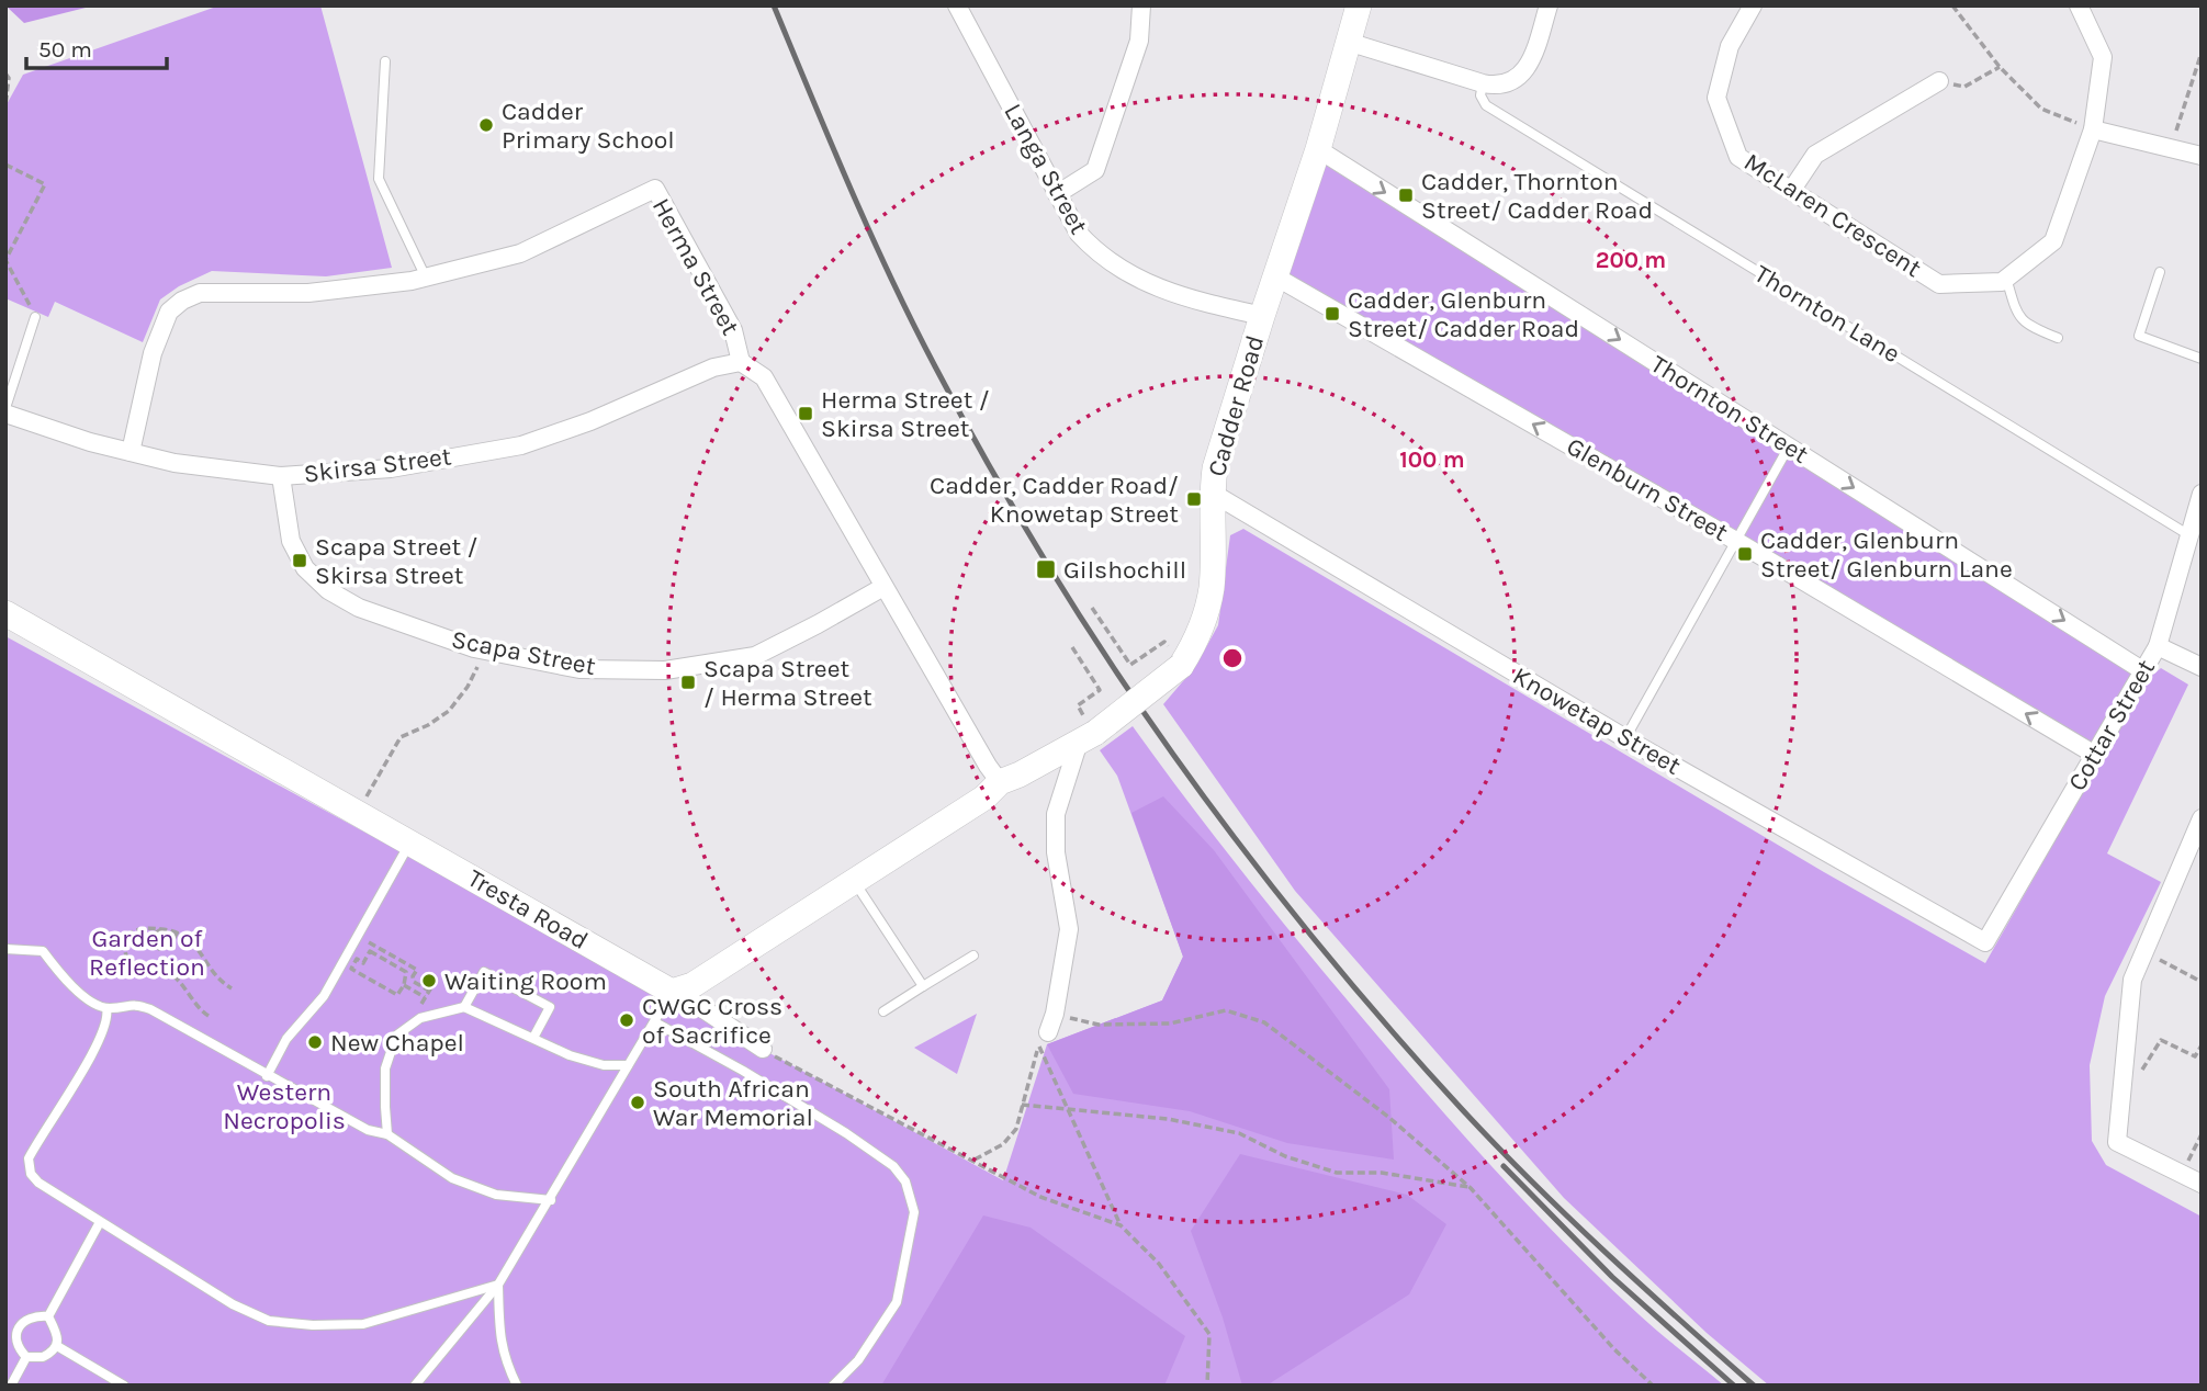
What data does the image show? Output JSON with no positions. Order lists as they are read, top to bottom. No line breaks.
{"streets":{"street":["Langa Street","McLaren Crescent","Herma Street","Cadder Road","Thornton Street","Skirsa Street","Glenburn Street","Scapa Street","Knowetap Street","Cottar Street","Tresta Road"],"lane":["Thornton Lane"]},"crossings":[["Langa Street","Cadder Road"],["Herma Street","Skirsa Street"],["Herma Street","Scapa Street"],["Thornton Lane","Cottar Street"],["Cadder Road","Thornton Street"],["Cadder Road","Glenburn Street"],["Cadder Road","Knowetap Street"],["Thornton Street","Cottar Street"],["Skirsa Street","Scapa Street"],["Glenburn Street","Cottar Street"],["Knowetap Street","Cottar Street"]],"one_way":["Thornton Street","Glenburn Street"],"parks":["Garden of Reflection","Western Necropolis"],"places":{"other":["Cadder Primary School","Waiting Room","CWGC Cross of Sacrifice","New Chapel","South African War Memorial"],"transit":["Cadder, Thornton Street/ Cadder Road","Cadder, Glenburn Street/ Cadder Road","Herma Street / Skirsa Street","Cadder, Cadder Road/ Knowetap Street","Cadder, Glenburn Street/ Glenburn Lane","Scapa Street / Skirsa Street","Gilshochill","Scapa Street / Herma Street"]},"scale_bar":"50 m","rings":["200 m","100 m"]}
